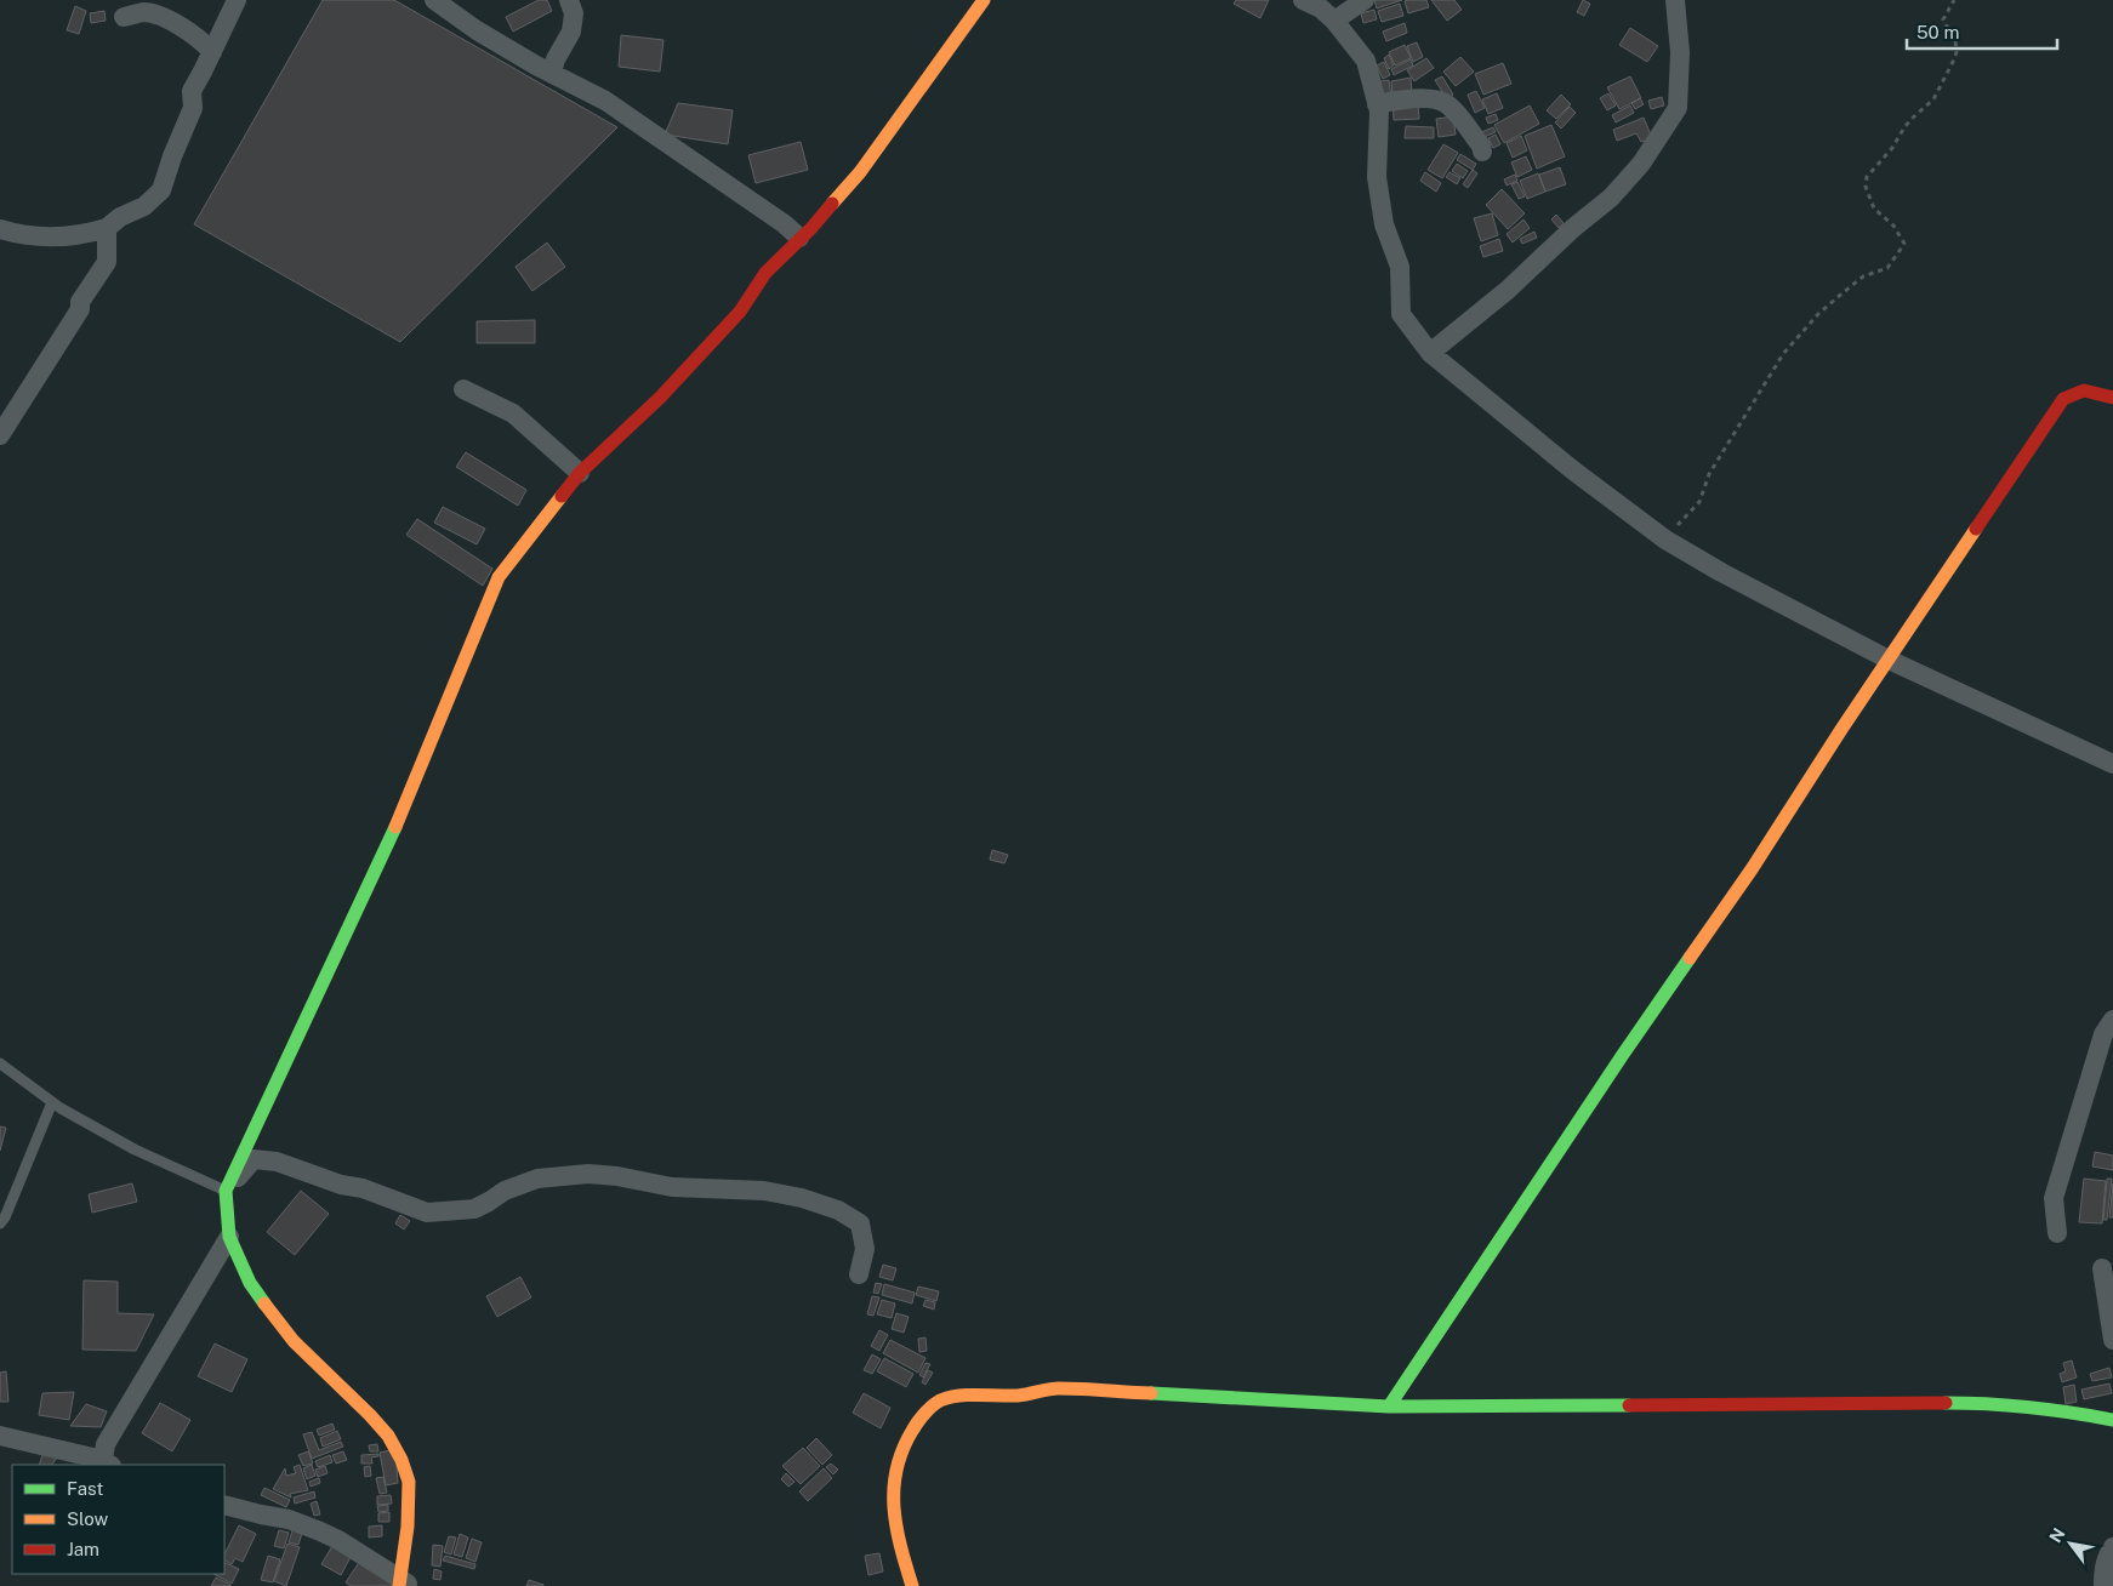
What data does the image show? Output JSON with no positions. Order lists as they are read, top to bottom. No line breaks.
{"legend":["Fast","Slow","Jam"],"scale_bar":"50 m","north":"top left"}
